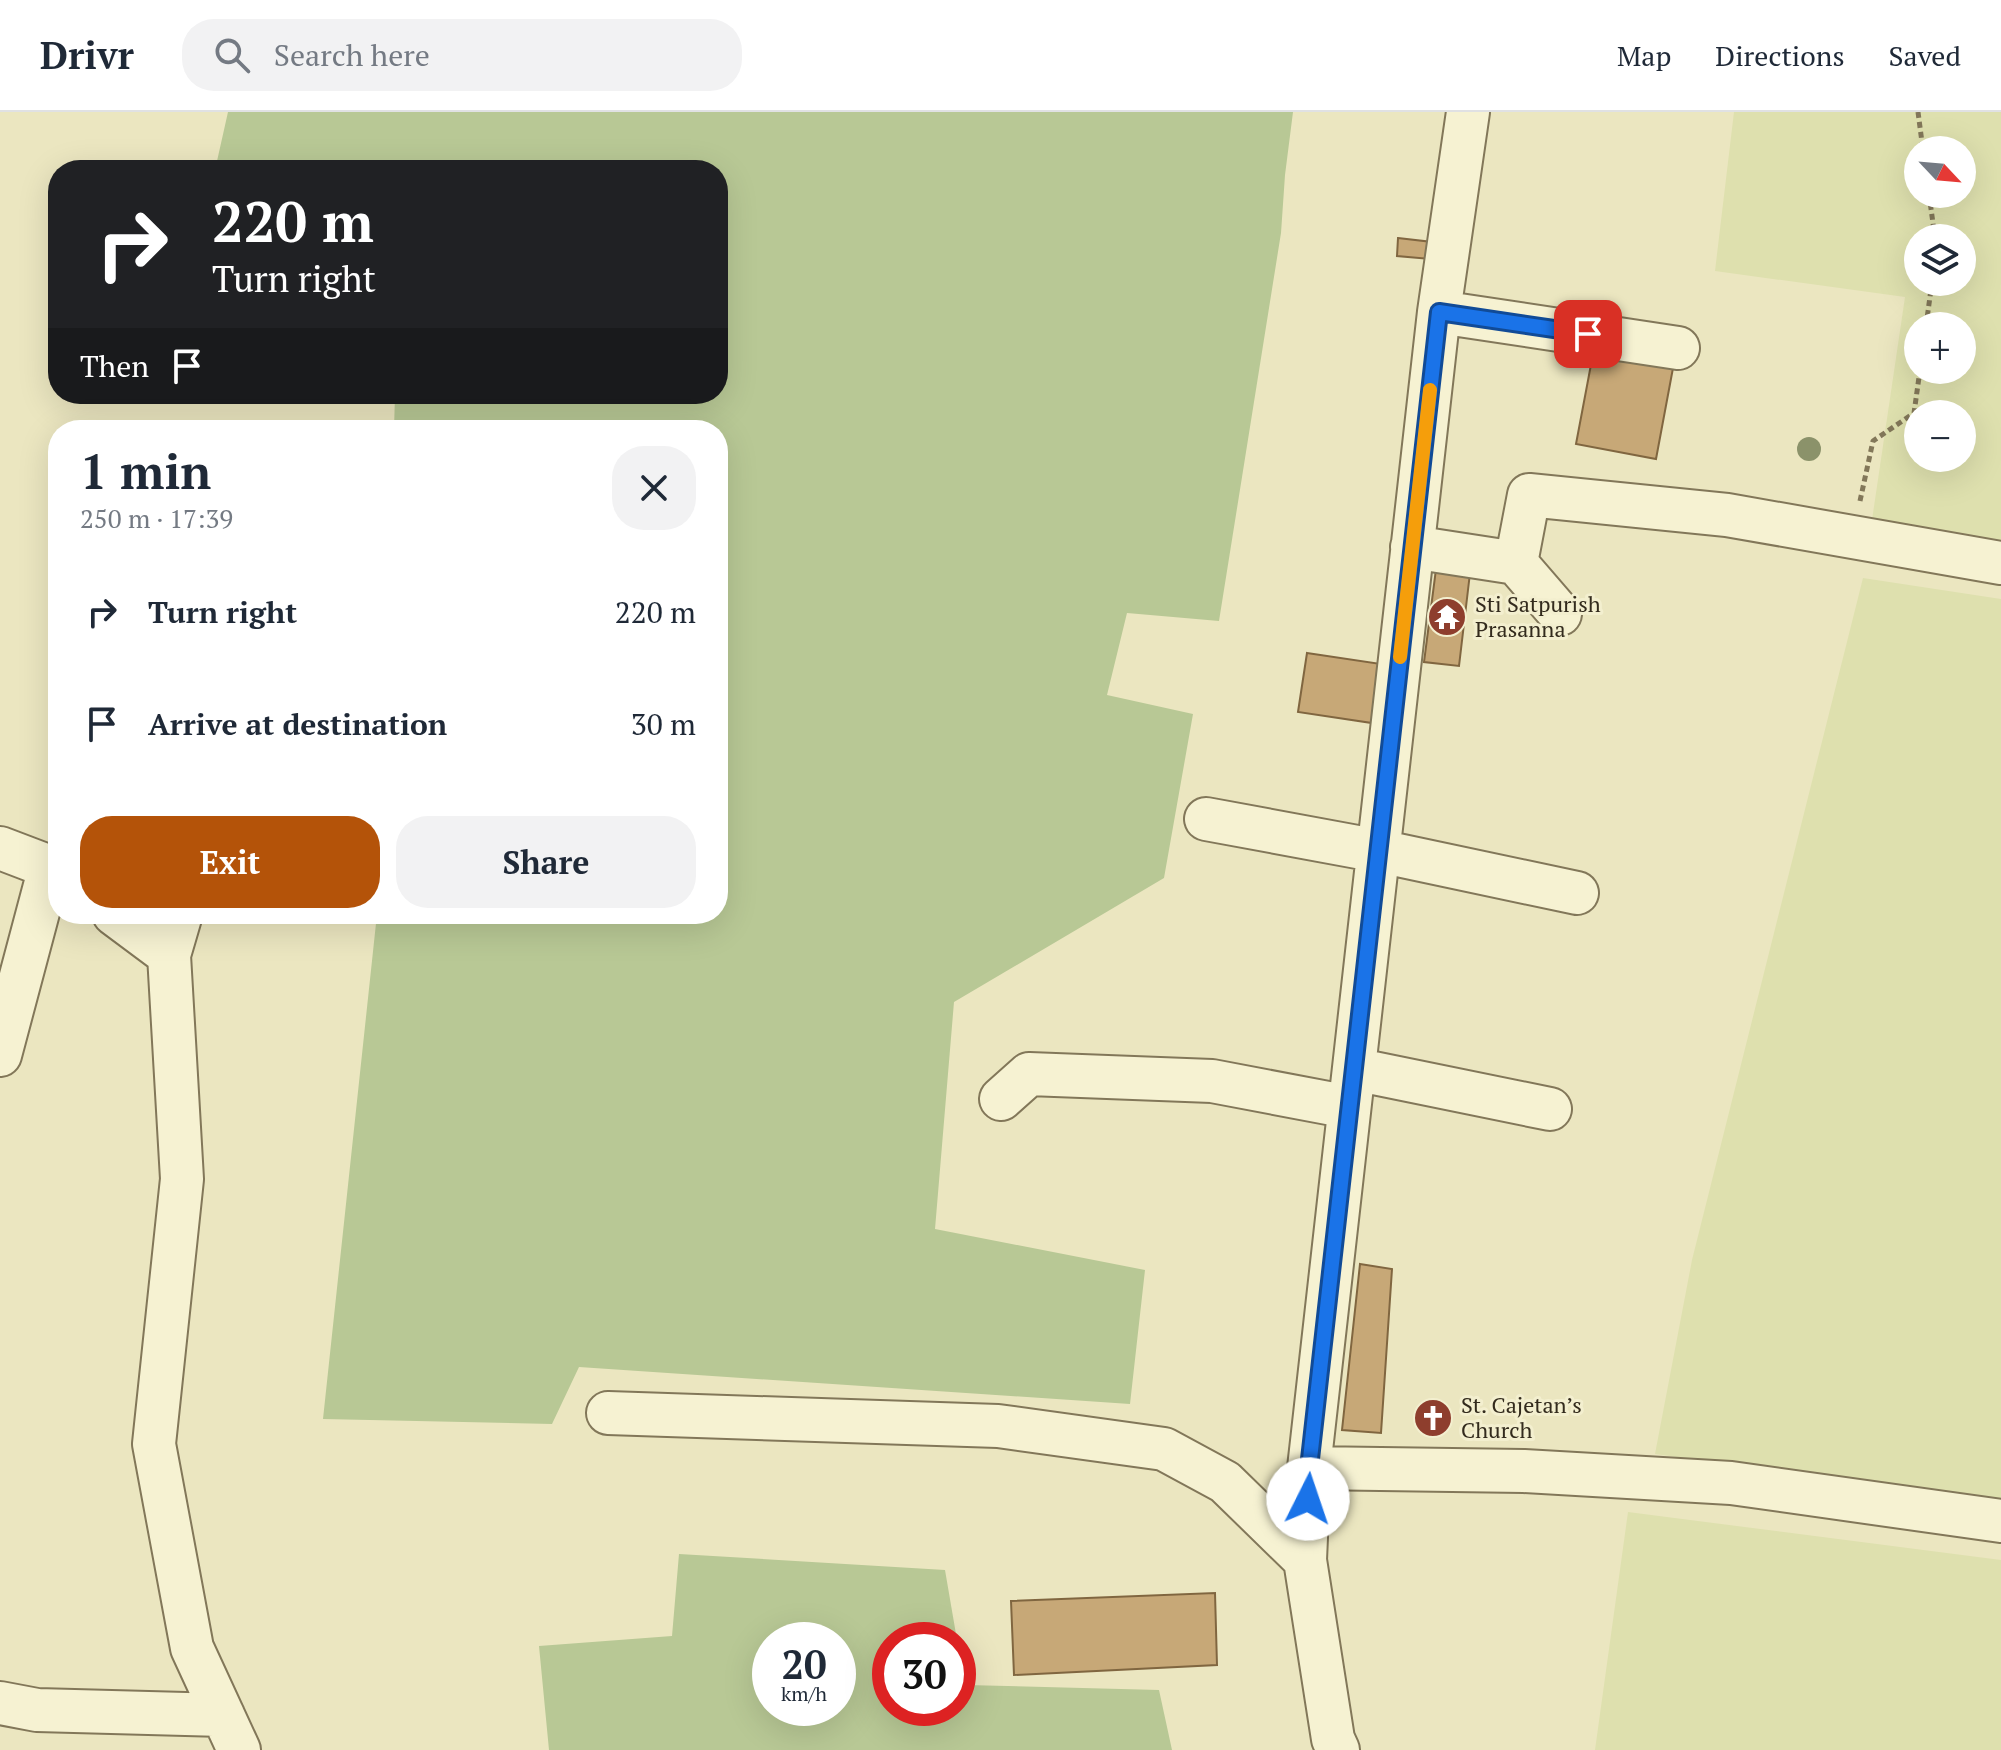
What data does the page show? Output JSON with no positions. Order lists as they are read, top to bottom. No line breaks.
{"places":{"temple":["Sti Satpurish Prasanna"],"church":["St. Cajetan’s Church"]},"north":"bottom right","page":{"header":"Drivr","search":"Search here","nav":["Map","Directions","Saved"],"map_buttons":["+","−"],"turn":["220 m","Turn right"],"then":"Then","heading":["1 min","250 m · 17:39"],"list":[{"name":"Turn right","value":"220 m"},{"name":"Arrive at destination","value":"30 m"}],"buttons":["Exit","Share"],"speed":"20 km/h","limit":"30"}}
